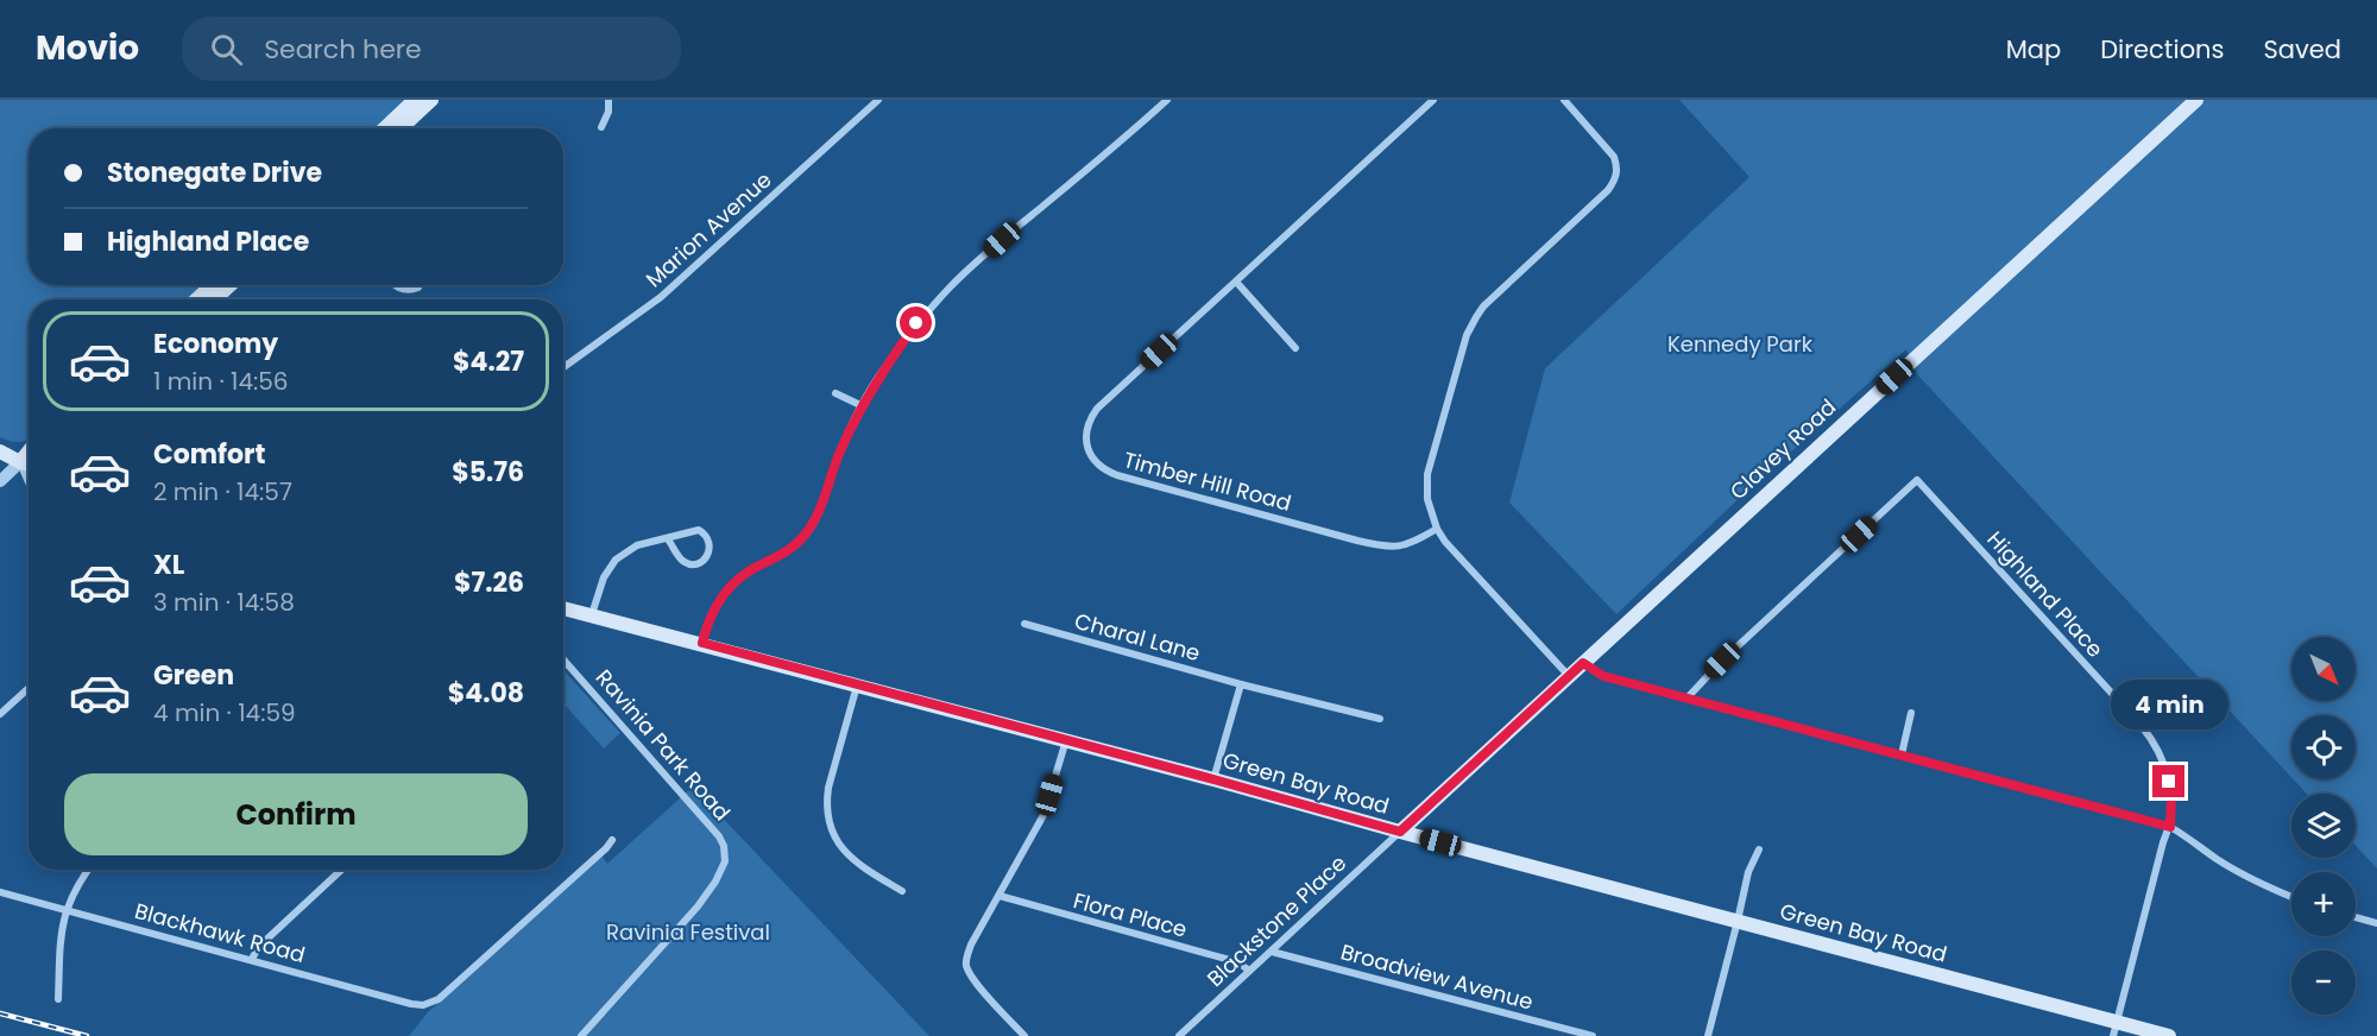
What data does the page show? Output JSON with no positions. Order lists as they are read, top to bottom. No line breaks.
{"streets":{"main road":["Clavey Road","Green Bay Road"],"street":["Marion Avenue","Timber Hill Road","Highland Place","Charal Lane","Ravinia Park Road","Flora Place","Blackstone Place","Blackhawk Road","Broadview Avenue"]},"crossings":[["Clavey Road","Green Bay Road"],["Clavey Road","Blackstone Place"],["Highland Place","Green Bay Road"],["Green Bay Road","Blackstone Place"],["Flora Place","Blackstone Place"],["Blackstone Place","Broadview Avenue"]],"parks":["Kennedy Park","Ravinia Festival"],"north":"bottom right","page":{"header":"Movio","search":"Search here","nav":["Map","Directions","Saved"],"banner":["Stonegate Drive","Highland Place"],"list":[{"name":"Economy","note":"1 min · 14:56","value":"$4.27"},{"name":"Comfort","note":"2 min · 14:57","value":"$5.76"},{"name":"XL","note":"3 min · 14:58","value":"$7.26"},{"name":"Green","note":"4 min · 14:59","value":"$4.08"}],"map_buttons":["+","−"],"bubble":"4 min","buttons":"Confirm"}}
